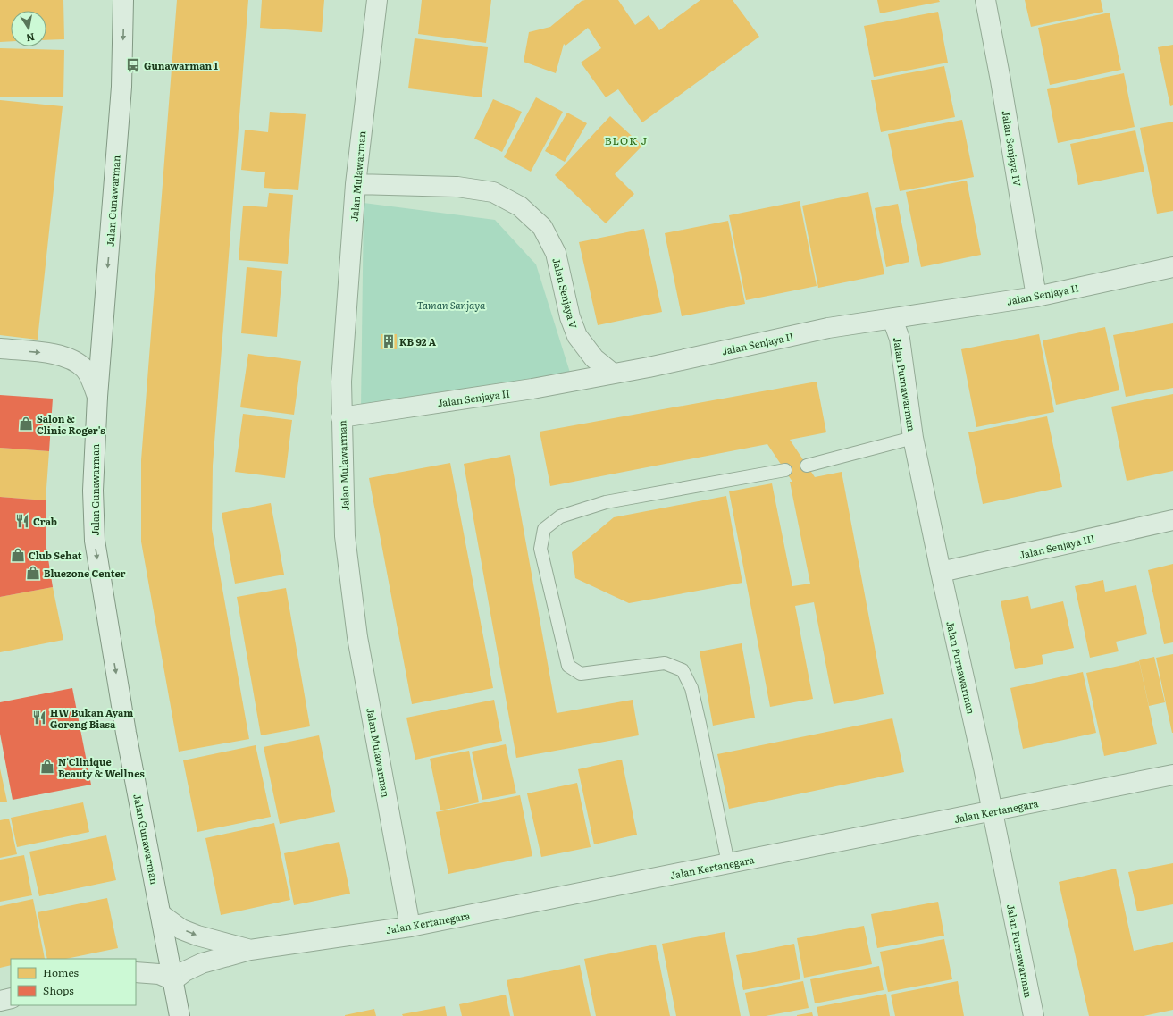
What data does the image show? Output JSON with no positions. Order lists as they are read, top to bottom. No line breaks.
{"streets":{"street":["Jalan Senjaya IV","Jalan Mulawarman","Jalan Gunawarman","Jalan Senjaya V","Jalan Senjaya II","Jalan Purnawarman","Jalan Senjaya III","Jalan Kertanegara"]},"crossings":[["Jalan Senjaya IV","Jalan Senjaya II"],["Jalan Mulawarman","Jalan Senjaya V"],["Jalan Mulawarman","Jalan Senjaya II"],["Jalan Mulawarman","Jalan Kertanegara"],["Jalan Gunawarman","Jalan Kertanegara"],["Jalan Senjaya V","Jalan Senjaya II"],["Jalan Senjaya II","Jalan Purnawarman"],["Jalan Purnawarman","Jalan Senjaya III"],["Jalan Purnawarman","Jalan Kertanegara"]],"one_way":["Jalan Gunawarman"],"districts":["BLOK J"],"parks":["Taman Sanjaya"],"places":{"bus stop":["Gunawarman 1"],"building":["KB 92 A"],"shop":["Salon & Clinic Roger's","Club Sehat","Bluezone Center","N'Clinique Beauty & Wellnes"],"restaurant":["Crab","HW Bukan Ayam Goreng Biasa"]},"legend":["Homes","Shops"],"north":"bottom"}
